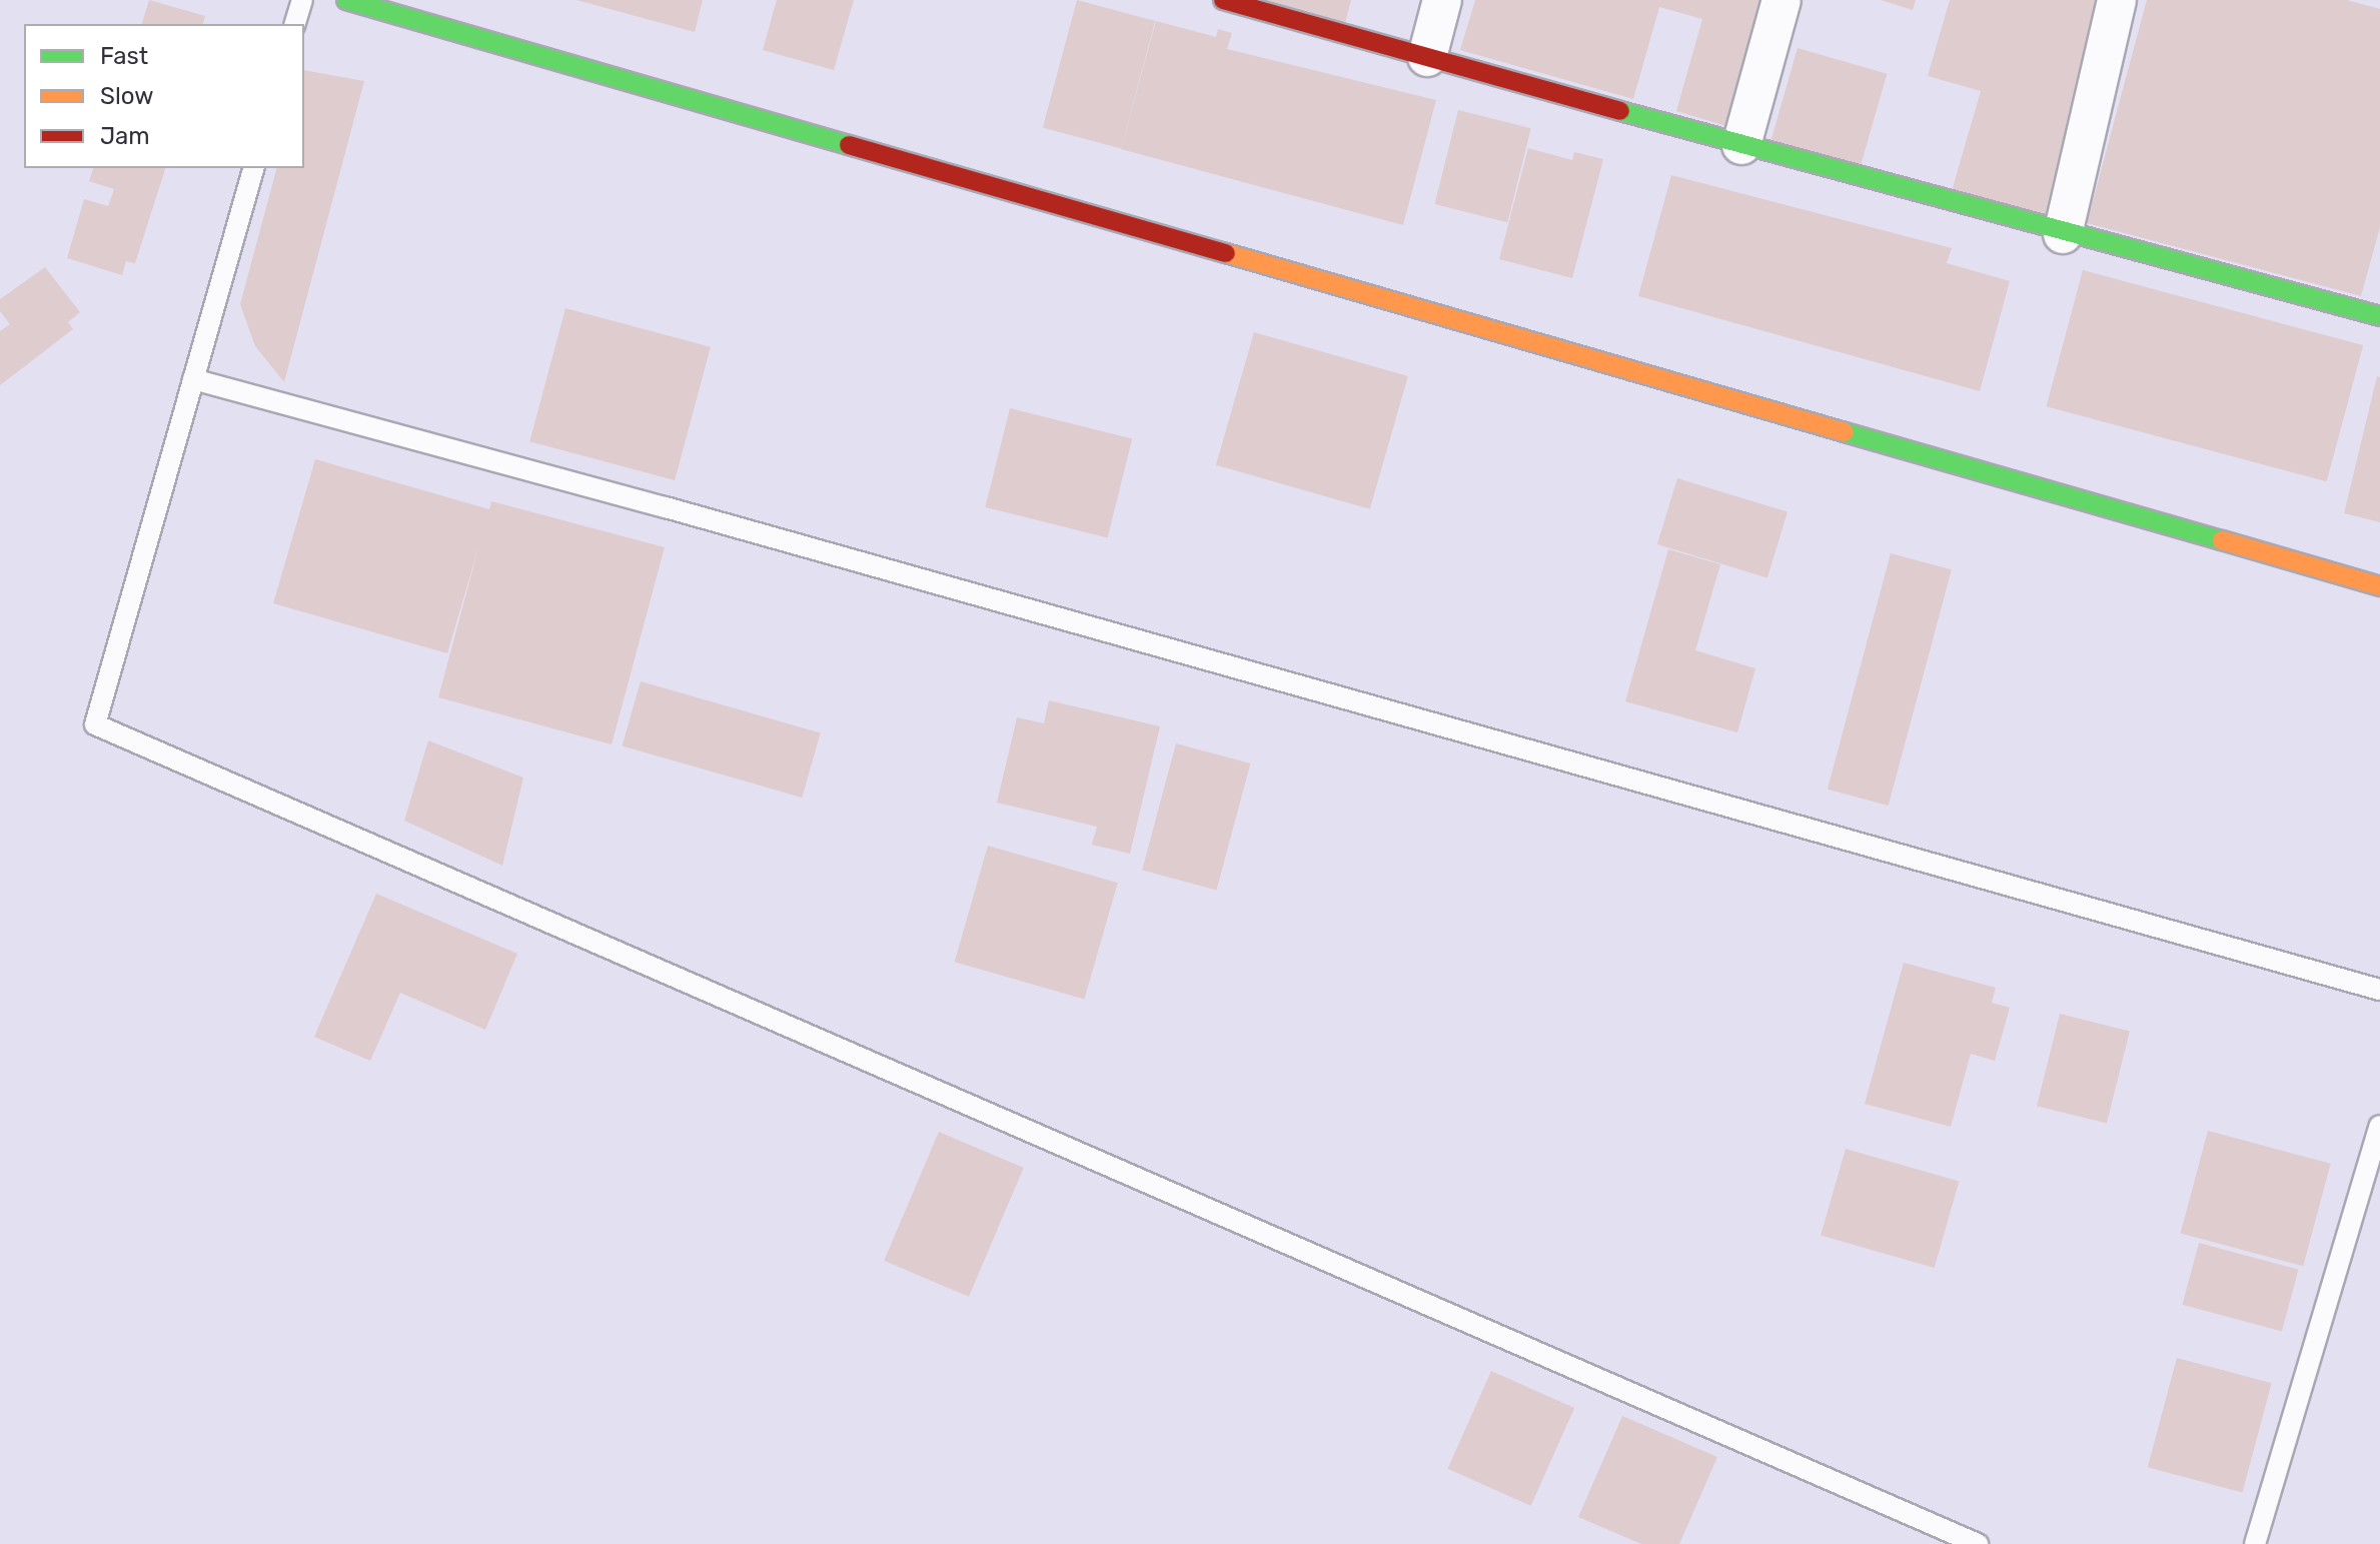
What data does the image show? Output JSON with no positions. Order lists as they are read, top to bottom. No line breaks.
{"legend":["Fast","Slow","Jam"]}
